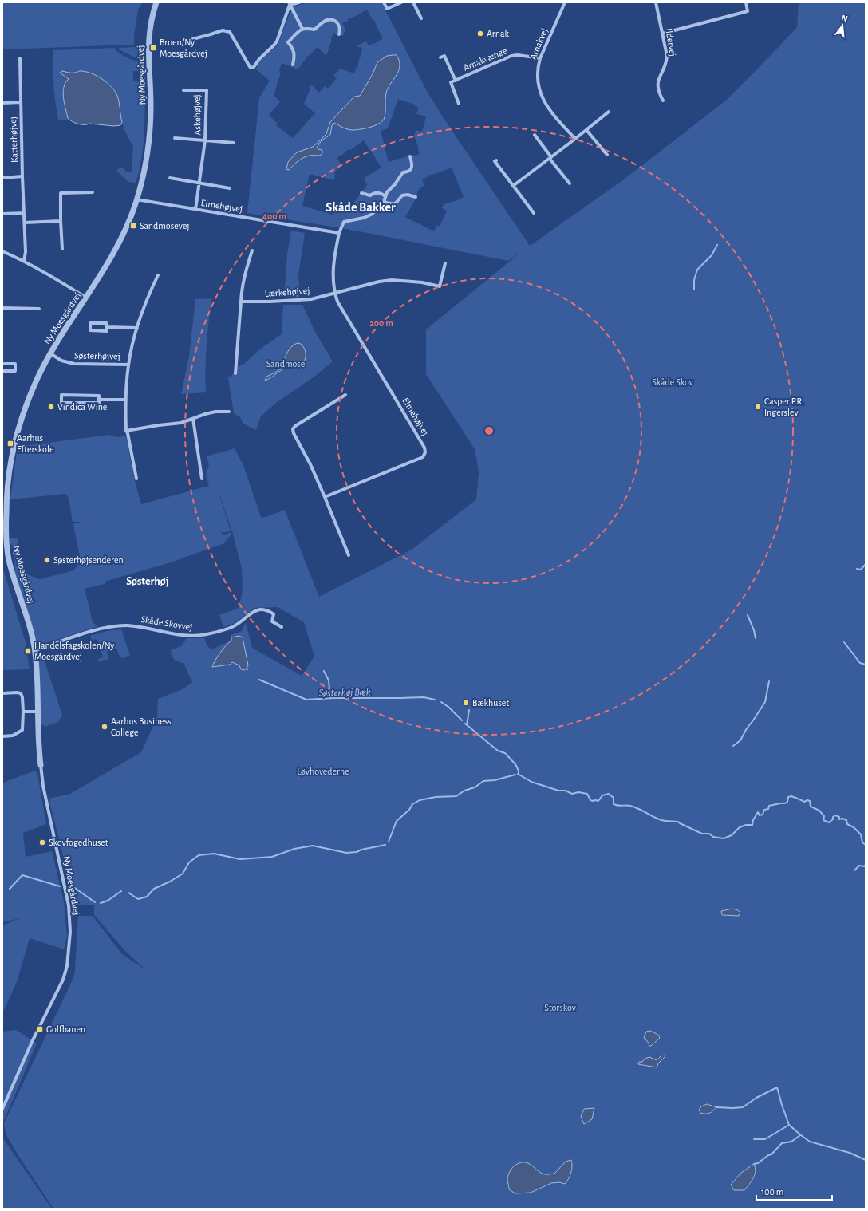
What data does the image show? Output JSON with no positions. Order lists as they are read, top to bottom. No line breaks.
{"streets":{"street":["Ildervej","Arnakvej","Arnakvænge","Ny Moesgårdvej","Askehøjvej","Katterhøjvej","Elmehøjvej","Lærkehøjvej","Søsterhøjvej","Skåde Skovvej"]},"crossings":[["Arnakvej","Arnakvænge"],["Ny Moesgårdvej","Elmehøjvej"],["Ny Moesgårdvej","Søsterhøjvej"],["Ny Moesgårdvej","Skåde Skovvej"],["Askehøjvej","Elmehøjvej"],["Elmehøjvej","Lærkehøjvej"]],"districts":["Skåde Bakker","Søsterhøj"],"water":["Søsterhøj Bæk"],"parks":["Sandmose","Skåde Skov","Løvhovederne","Storskov"],"places":{"other":["Arnak","Vindica Wine","Casper P.R. Ingerslev","Søsterhøjsenderen","Bækhuset","Aarhus Business College","Skovfogedhuset"],"transit":["Broen/Ny Moesgårdvej","Sandmosevej","Aarhus Efterskole","Handelsfagskolen/Ny Moesgårdvej","Golfbanen"]},"scale_bar":"100 m","north":"top","rings":["400 m","200 m"]}
